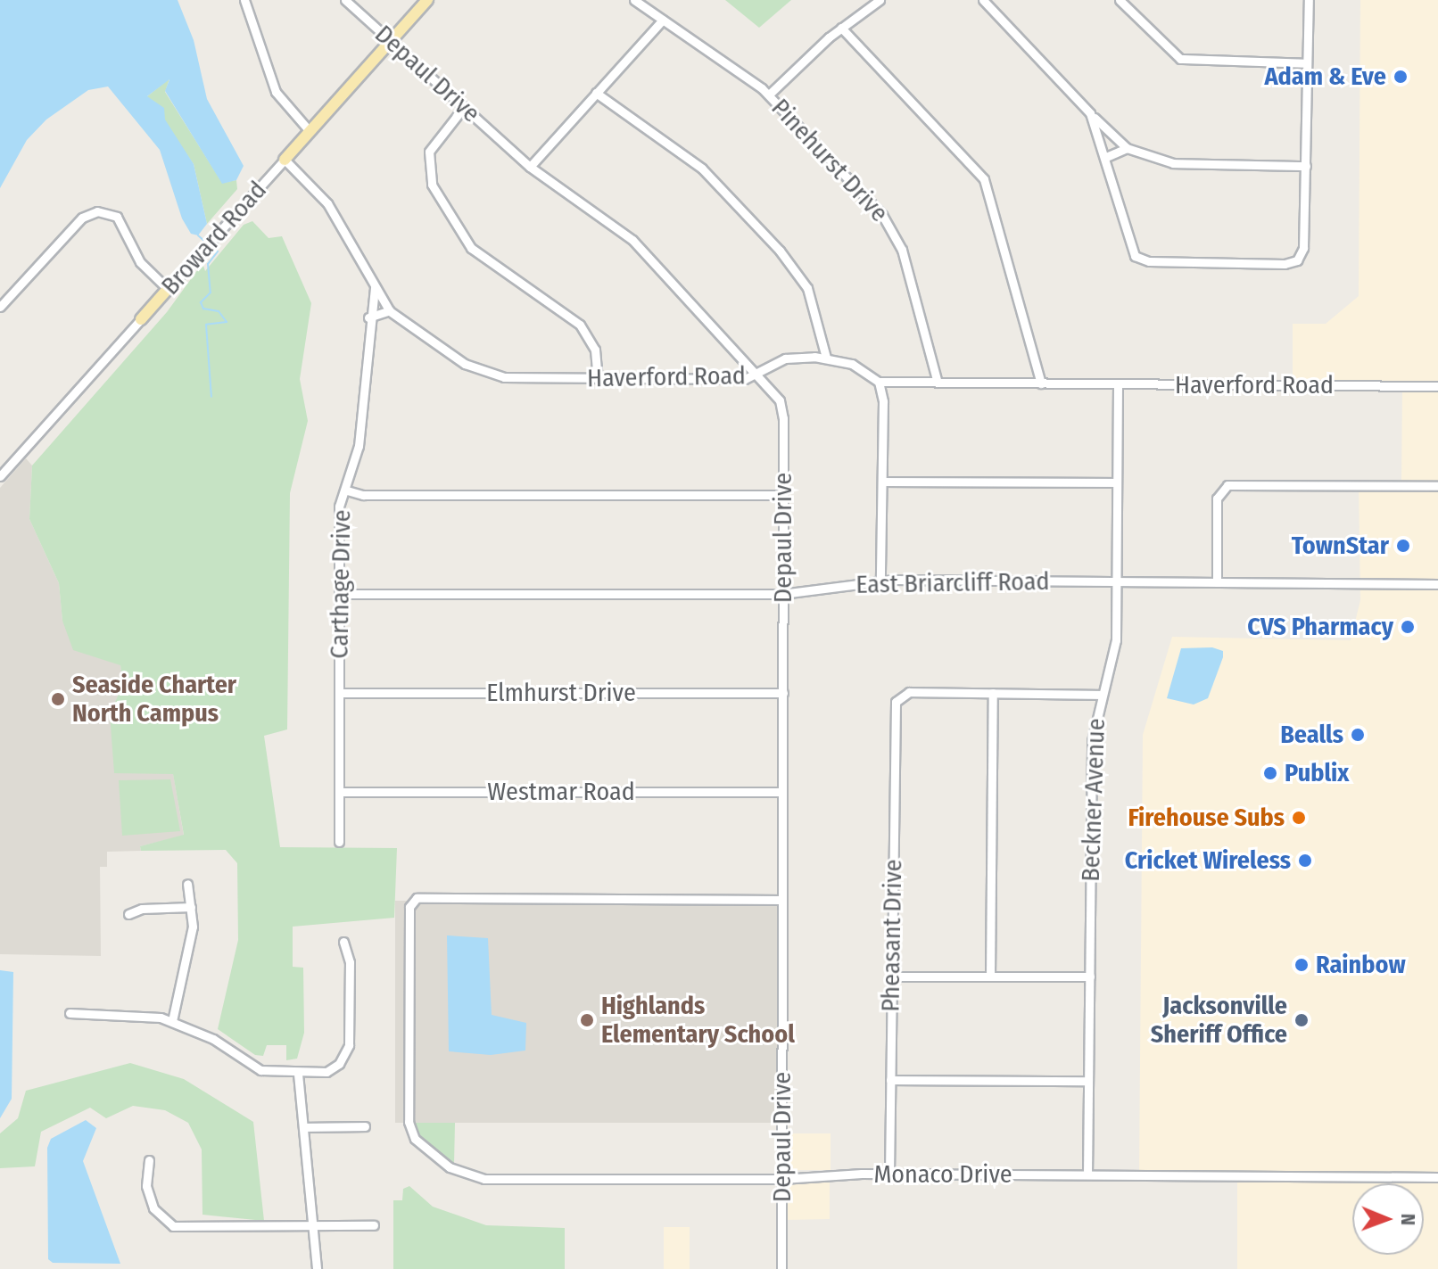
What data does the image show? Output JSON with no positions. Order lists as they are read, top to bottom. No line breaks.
{"streets":{"main road":["Broward Road"],"street":["Depaul Drive","Pinehurst Drive","Haverford Road","East Briarcliff Road","Carthage Drive","Elmhurst Drive","Westmar Road","Beckner Avenue","Pheasant Drive","Monaco Drive"]},"crossings":[["Depaul Drive","Broward Road"],["Depaul Drive","Haverford Road"],["Depaul Drive","East Briarcliff Road"],["Depaul Drive","Elmhurst Drive"],["Depaul Drive","Westmar Road"],["Depaul Drive","Monaco Drive"],["Pinehurst Drive","Haverford Road"],["Broward Road","Haverford Road"],["Haverford Road","Carthage Drive"],["Haverford Road","Beckner Avenue"],["East Briarcliff Road","Carthage Drive"],["East Briarcliff Road","Beckner Avenue"],["Carthage Drive","Elmhurst Drive"],["Carthage Drive","Westmar Road"],["Beckner Avenue","Monaco Drive"],["Pheasant Drive","Monaco Drive"]],"places":["Adam & Eve","TownStar","CVS Pharmacy","Seaside Charter North Campus","Bealls","Publix","Firehouse Subs","Cricket Wireless","Rainbow","Highlands Elementary School","Jacksonville Sheriff Office"],"north":"right"}
